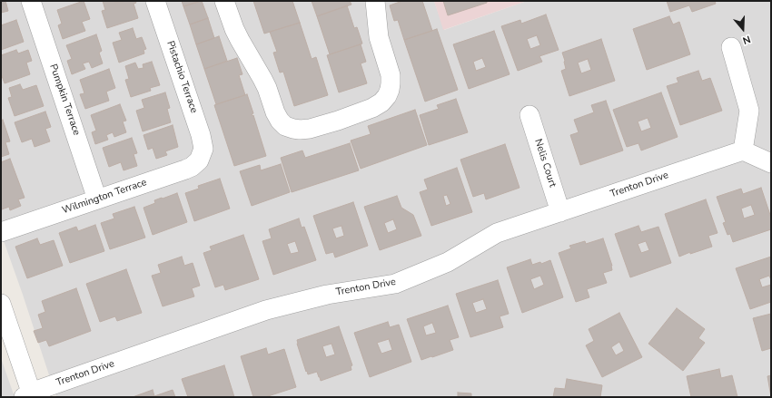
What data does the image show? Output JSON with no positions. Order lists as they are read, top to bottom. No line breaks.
{"streets":{"street":["Pistachio Terrace","Pumpkin Terrace","Nelis Court","Trenton Drive","Wilmington Terrace"]},"crossings":[["Pistachio Terrace","Wilmington Terrace"],["Pumpkin Terrace","Wilmington Terrace"],["Nelis Court","Trenton Drive"]],"north":"bottom"}
